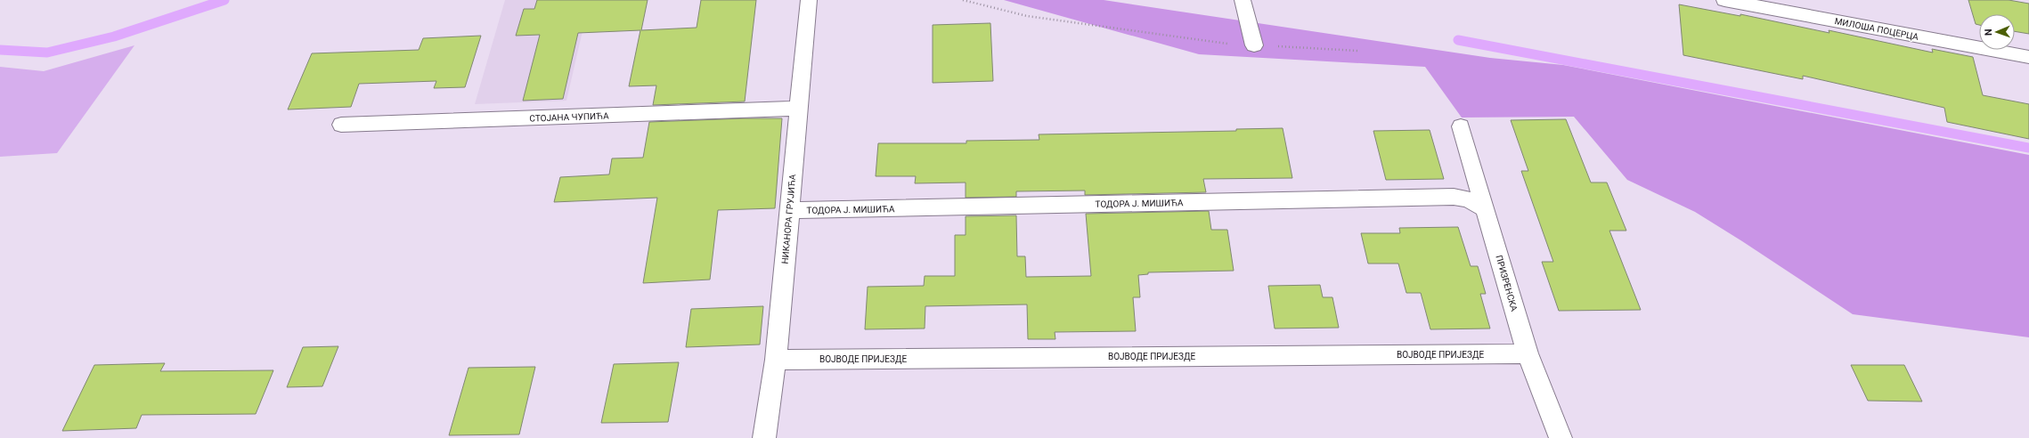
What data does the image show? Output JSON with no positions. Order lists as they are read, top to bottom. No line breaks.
{"streets":{"street":["МИЛОША ПОЦЕРЦА","СТОЈАНА ЧУПИЋА","ТОДОРА Ј. МИШИЋА","НИКАНОРА ГРУЈИЋА","ПРИЗРЕНСКА","ВОЈВОДЕ ПРИЈЕЗДЕ"]},"crossings":[["СТОЈАНА ЧУПИЋА","НИКАНОРА ГРУЈИЋА"],["ТОДОРА Ј. МИШИЋА","НИКАНОРА ГРУЈИЋА"],["ТОДОРА Ј. МИШИЋА","ПРИЗРЕНСКА"],["НИКАНОРА ГРУЈИЋА","ВОЈВОДЕ ПРИЈЕЗДЕ"],["ПРИЗРЕНСКА","ВОЈВОДЕ ПРИЈЕЗДЕ"]],"north":"left"}
